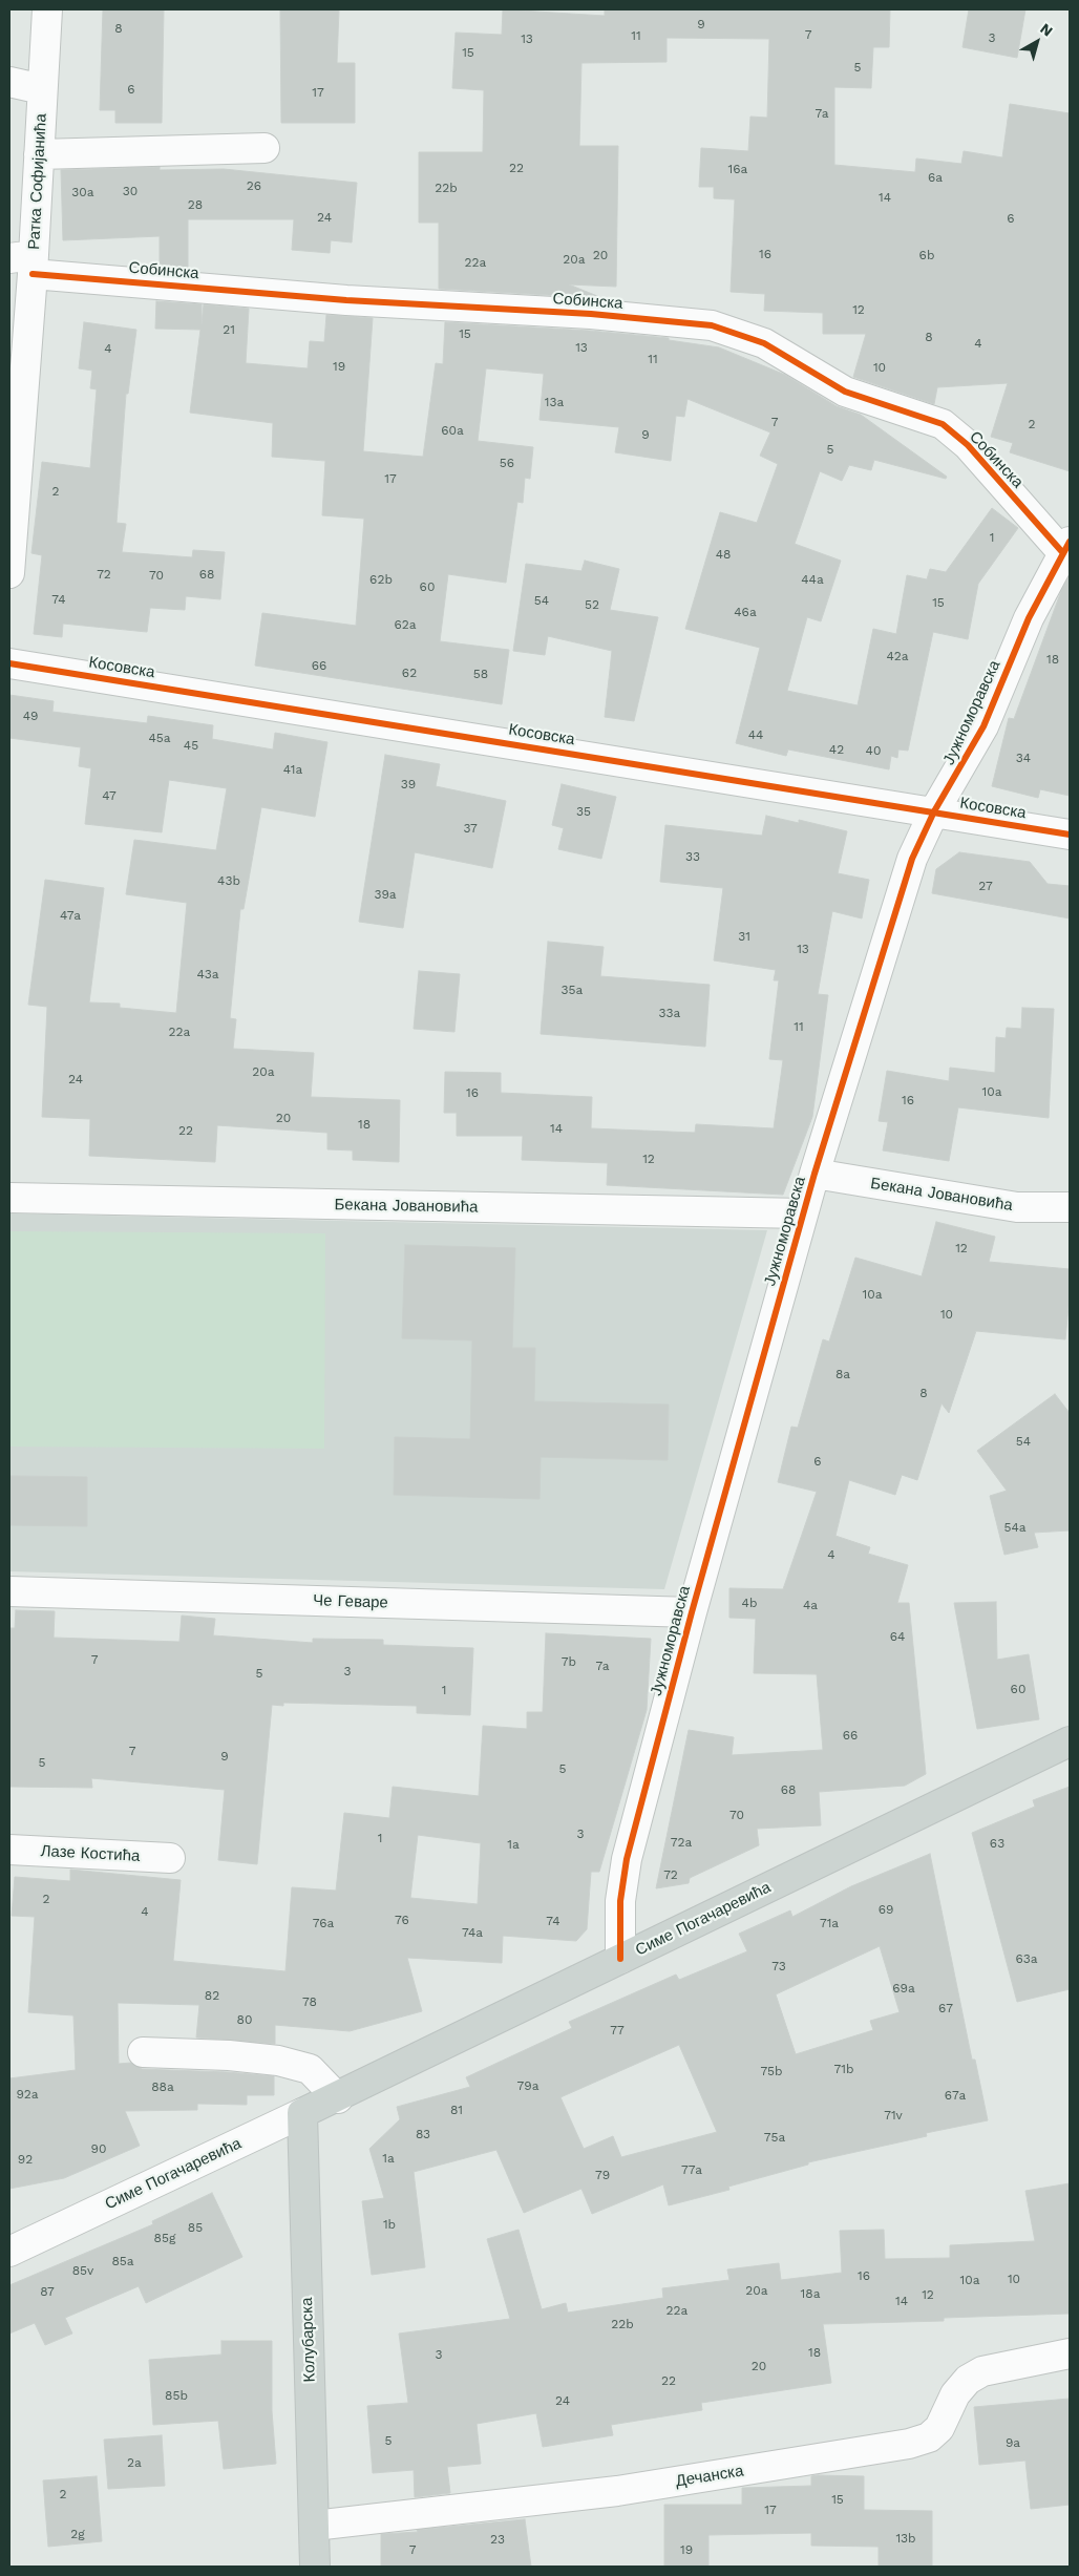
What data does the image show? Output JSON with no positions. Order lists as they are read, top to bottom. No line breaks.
{"streets":{"main road":["Симе Погачаревића","Колубарска"],"street":["Ратка Софијанића","Собинска","Косовска","Јужноморавска","Бекана Јовановића","Че Геваре","Лазе Костића","Дечанска"]},"crossings":[["Ратка Софијанића","Собинска"],["Собинска","Јужноморавска"],["Косовска","Јужноморавска"],["Јужноморавска","Бекана Јовановића"],["Јужноморавска","Че Геваре"],["Јужноморавска","Симе Погачаревића"],["Симе Погачаревића","Колубарска"],["Колубарска","Дечанска"]],"house_numbers":["9","8","7","11","3","13","15","5","6","17","7a","22","16a","6a","26","22b","30","30a","14","28","24","6","16","20","6b","20a","22a","12","21","15","8","4","13","4","11","19","10","13a","7","2","60a","9","5","56","17","2","1","48","72","68","70","62b","44a","60","74","54","15","52","46a","62a","42a","18","66","62","58","49","44","45a","45","42","40","34","41a","39","47","35","37","33","43b","27","39a","47a","31","13","43a","35a","33a","11","22a","20a","24","10a","16","16","20","18","14","22","12","12","10a","10","8a","8","54","6","54a","4","4b","4a","64","7","7b","7a","3","5","60","1","66","7","9","5","5","68","70","3","1","72a","63","1a","72","2","69","4","76","74","76a","71a","74a","63a","73","69a","82","78","67","80","77","71b","75b","79a","88a","92a","67a","81","71v","83","75a","90","1a","92","77a","79","1b","85","85g","85a","85v","16","10","10a","20a","87","18a","12","14","22a","22b","18","3","20","22","85b","24","5","9a","2a","2","15","17","2g","13b","23","7","19"],"north":"top right"}
